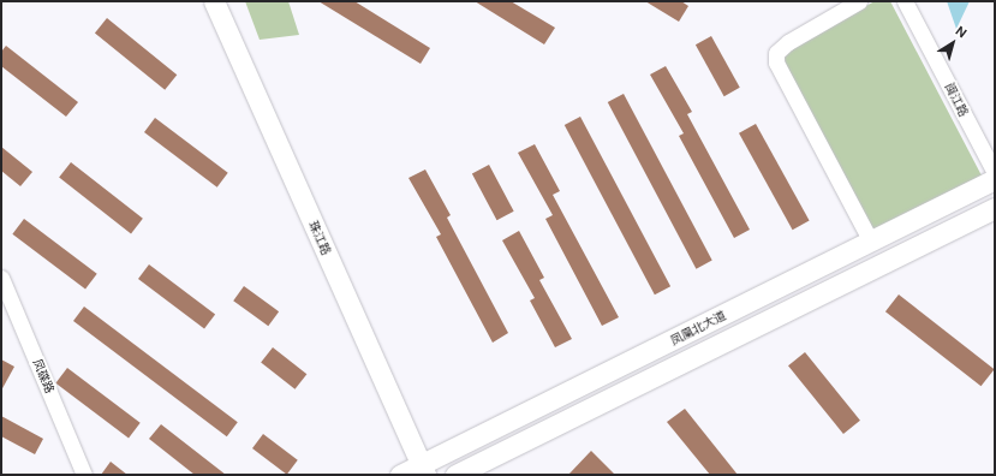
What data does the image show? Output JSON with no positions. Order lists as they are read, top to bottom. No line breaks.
{"streets":{"main road":["珠江路","凤凰北大道"],"street":["闽江路","凤碟路"]},"crossings":[["珠江路","凤凰北大道"]],"north":"top right"}
